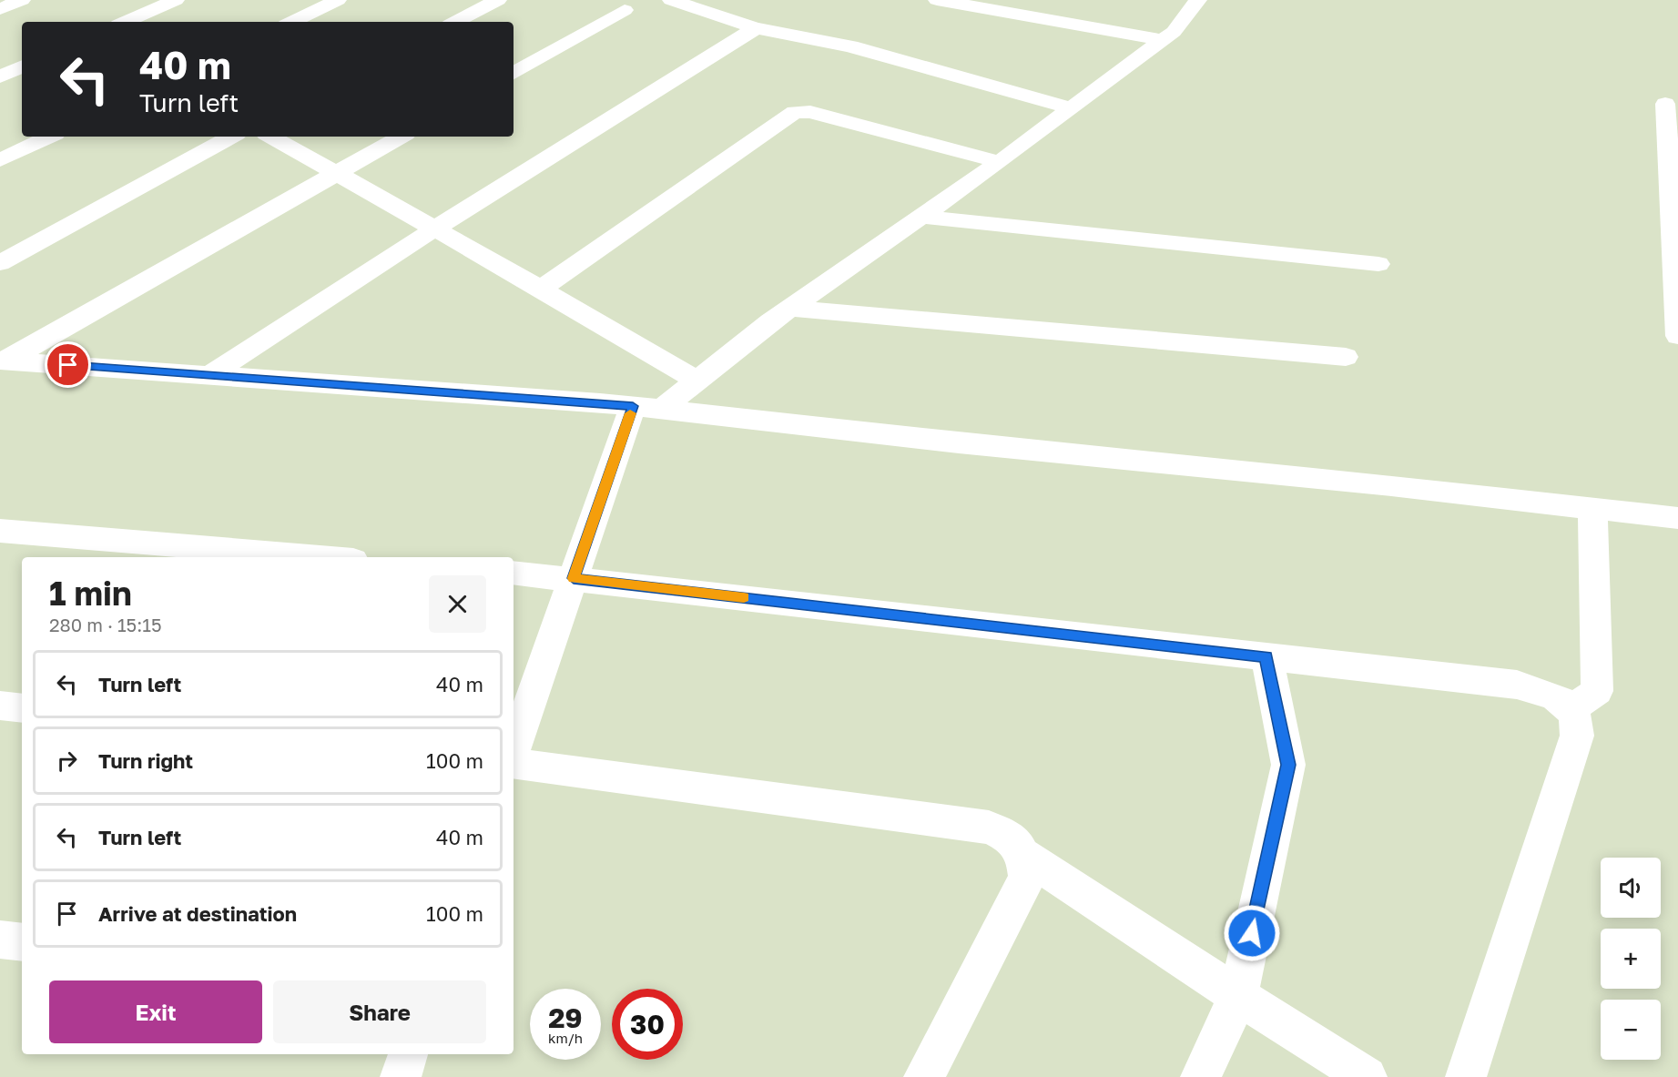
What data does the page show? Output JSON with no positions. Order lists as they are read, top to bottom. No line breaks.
{"page":{"turn":["40 m","Turn left"],"heading":["1 min","280 m · 15:15"],"list":[{"name":"Turn left","value":"40 m"},{"name":"Turn right","value":"100 m"},{"name":"Turn left","value":"40 m"},{"name":"Arrive at destination","value":"100 m"}],"map_buttons":["+","−"],"buttons":["Exit","Share"],"speed":"29 km/h","limit":"30"}}
